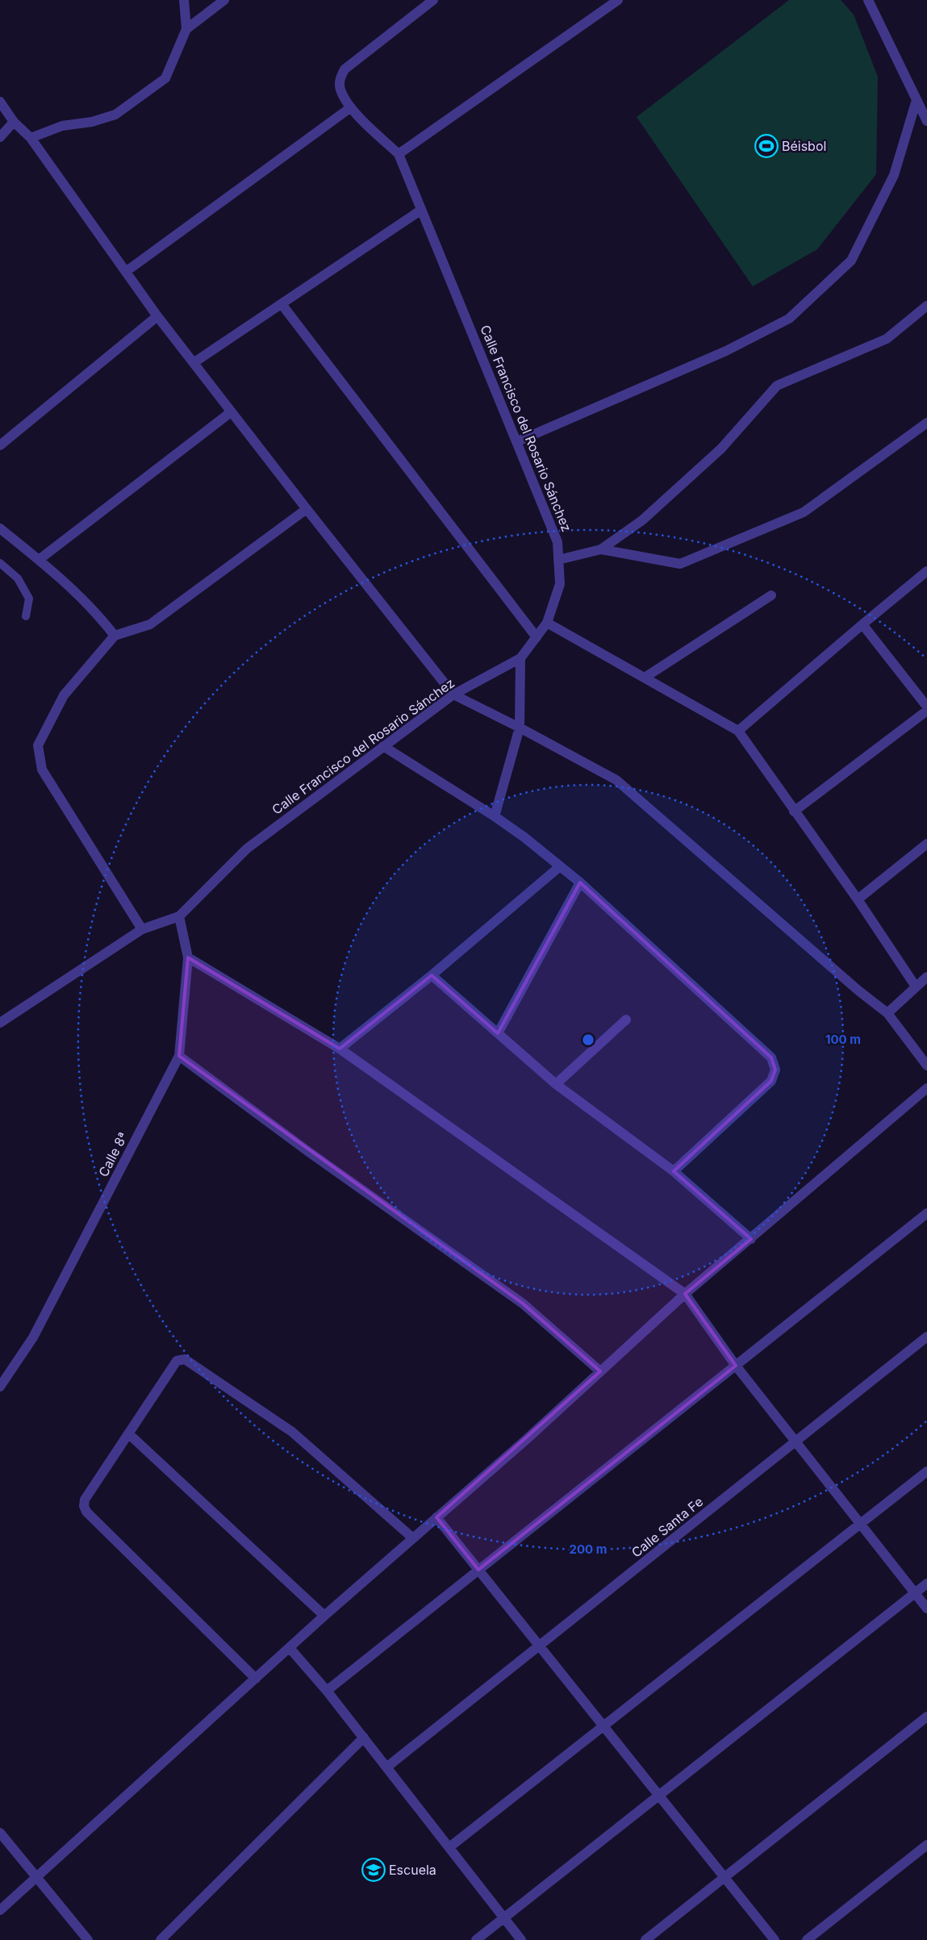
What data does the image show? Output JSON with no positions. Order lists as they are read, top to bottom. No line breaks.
{"streets":{"street":["Calle Francisco del Rosario Sánchez","Calle 8ª","Calle Santa Fe"]},"crossings":[["Calle Francisco del Rosario Sánchez","Calle 8ª"]],"places":{"sports":["Béisbol"],"school or university":["Escuela"]},"rings":["100 m","200 m"]}
